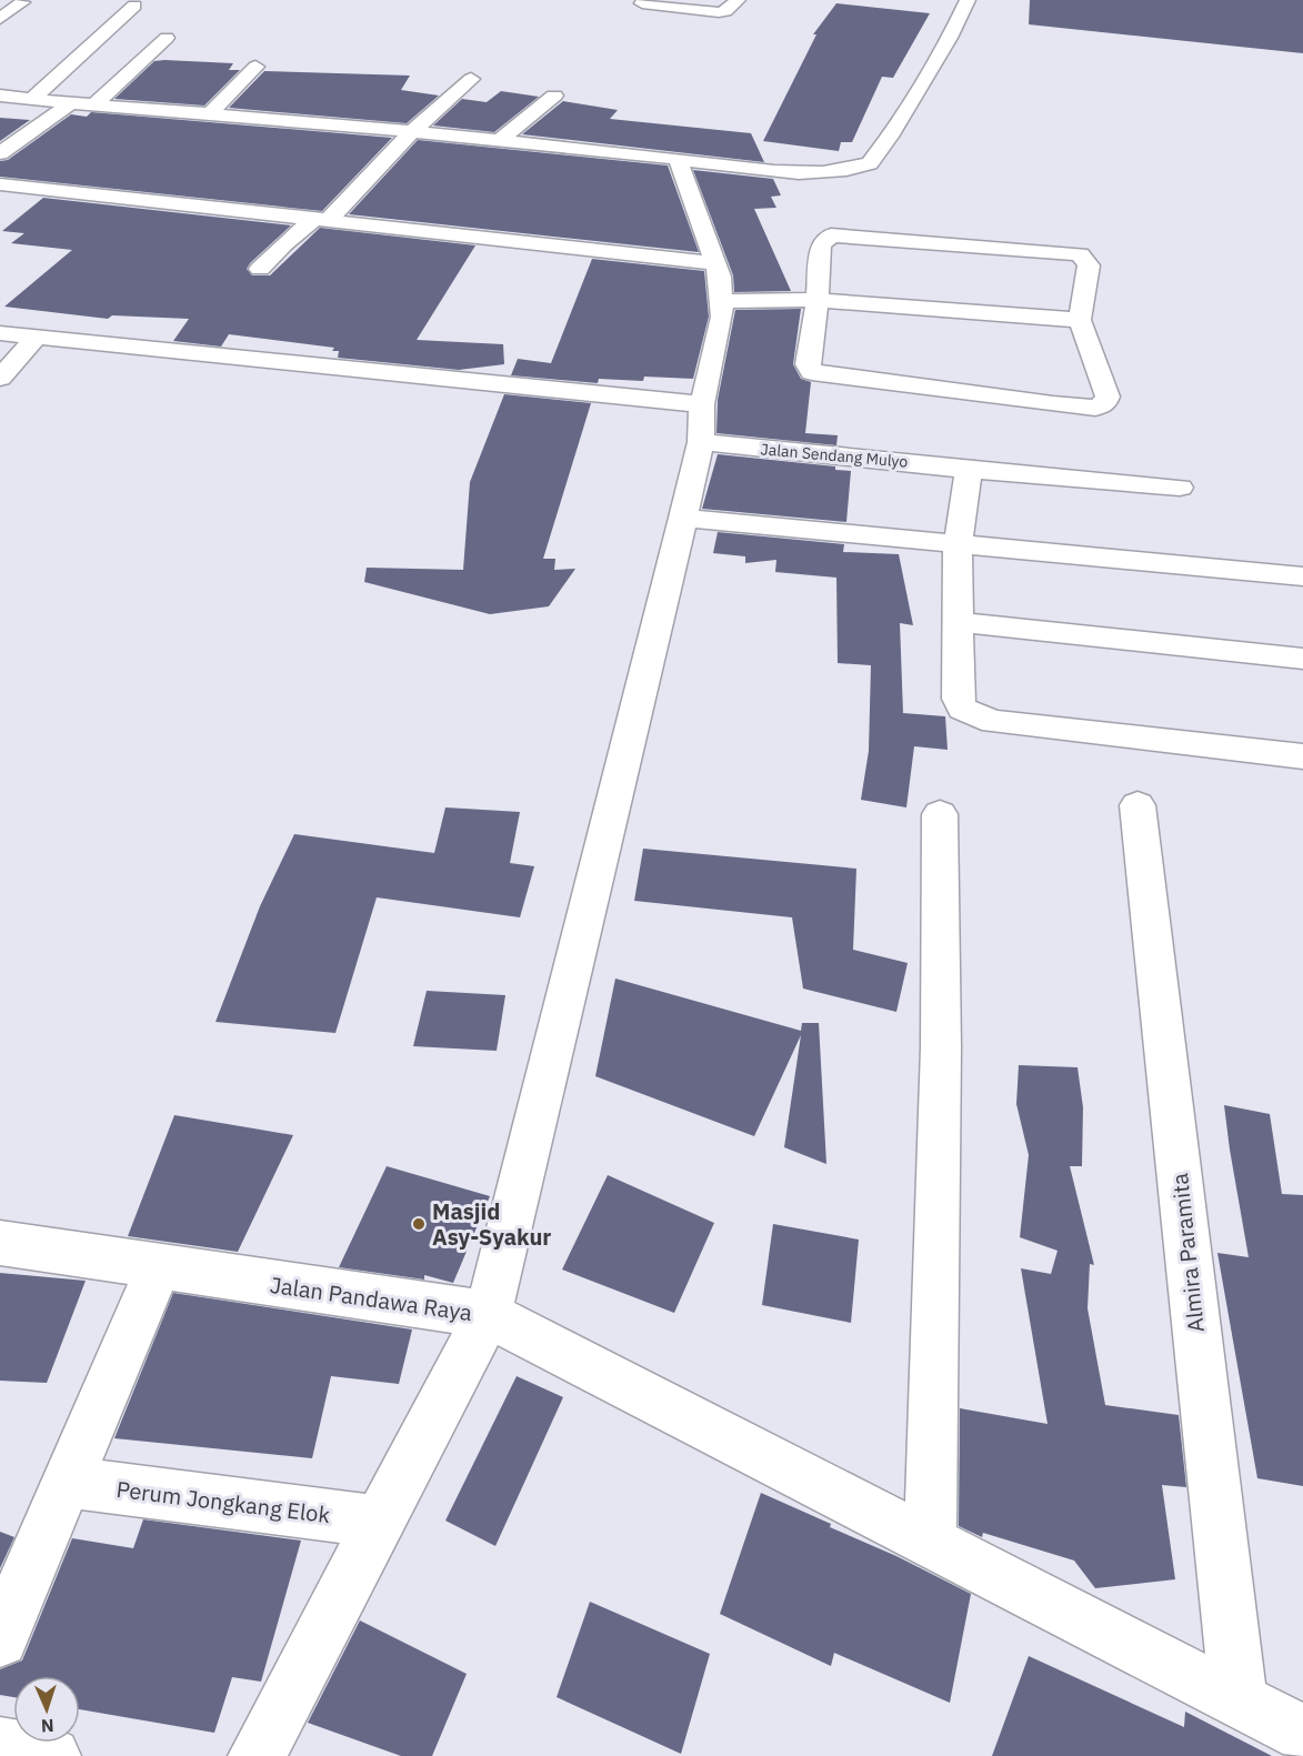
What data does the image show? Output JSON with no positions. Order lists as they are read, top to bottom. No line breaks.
{"streets":{"street":["Jalan Sendang Mulyo","Almira Paramita","Jalan Pandawa Raya","Perum Jongkang Elok"]},"crossings":[["Jalan Pandawa Raya","Perum Jongkang Elok"]],"places":["Masjid Asy-Syakur"],"north":"bottom"}
